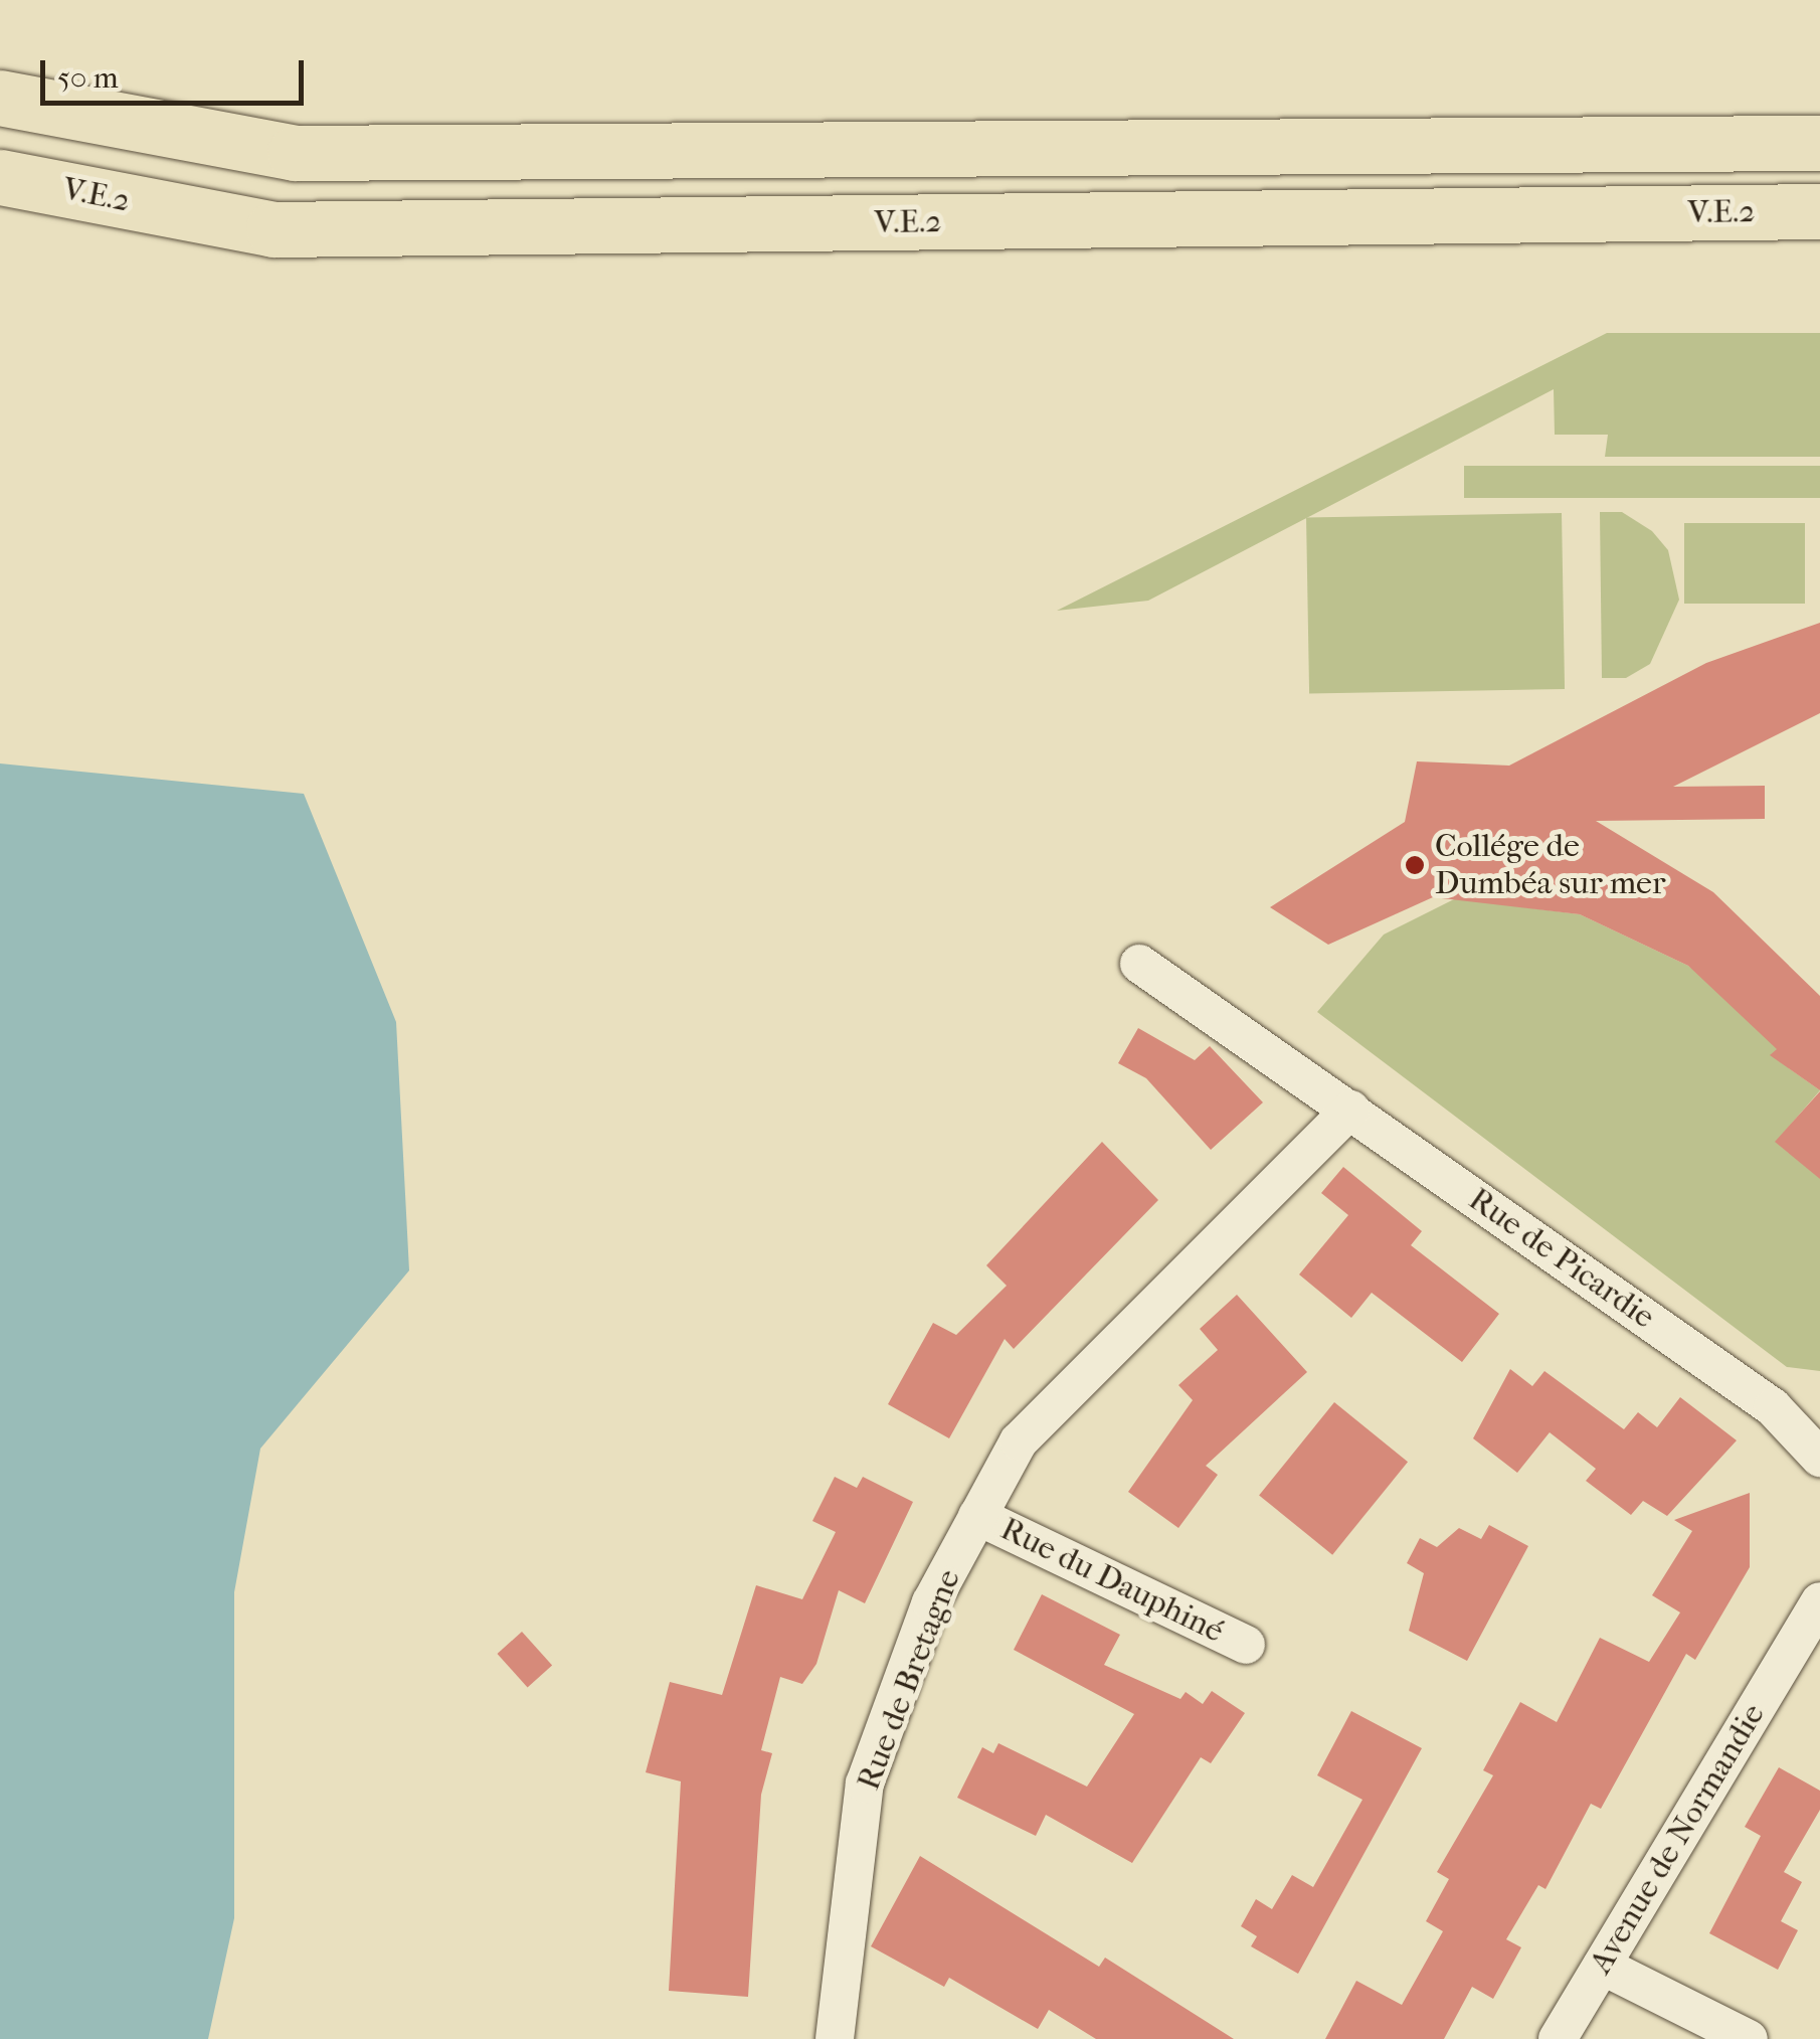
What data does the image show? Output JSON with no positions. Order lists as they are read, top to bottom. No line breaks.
{"streets":{"highway":["V.E.2"],"street":["Rue de Picardie","Rue du Dauphiné","Rue de Bretagne","Avenue de Normandie"]},"crossings":[["Rue de Picardie","Rue de Bretagne"],["Rue du Dauphiné","Rue de Bretagne"]],"places":["Collége de Dumbéa sur mer"],"scale_bar":"50 m"}
